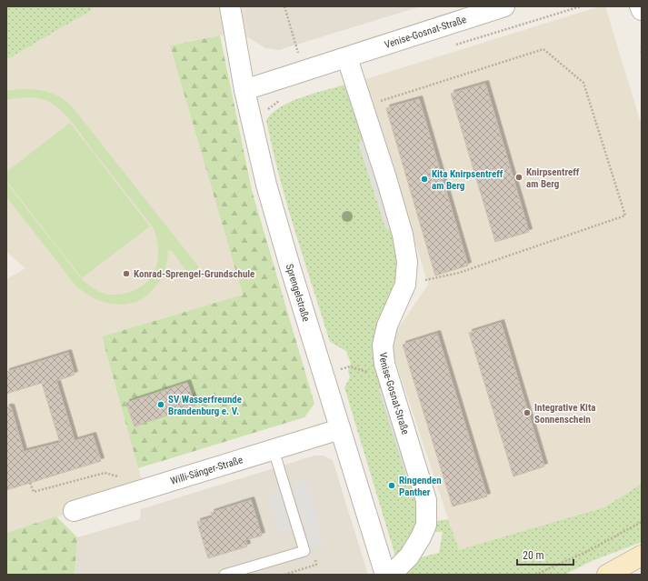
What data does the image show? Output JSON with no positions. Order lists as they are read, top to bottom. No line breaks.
{"streets":{"street":["Venise-Gosnat-Straße","Sprengelstraße","Willi-Sänger-Straße"]},"crossings":[["Venise-Gosnat-Straße","Sprengelstraße"],["Sprengelstraße","Willi-Sänger-Straße"]],"places":["Knirpsentreff am Berg","Kita Knirpsentreff am Berg","Konrad-Sprengel-Grundschule","SV Wasserfreunde Brandenburg e. V.","Integrative Kita Sonnenschein","Ringenden Panther"],"scale_bar":"20 m"}
